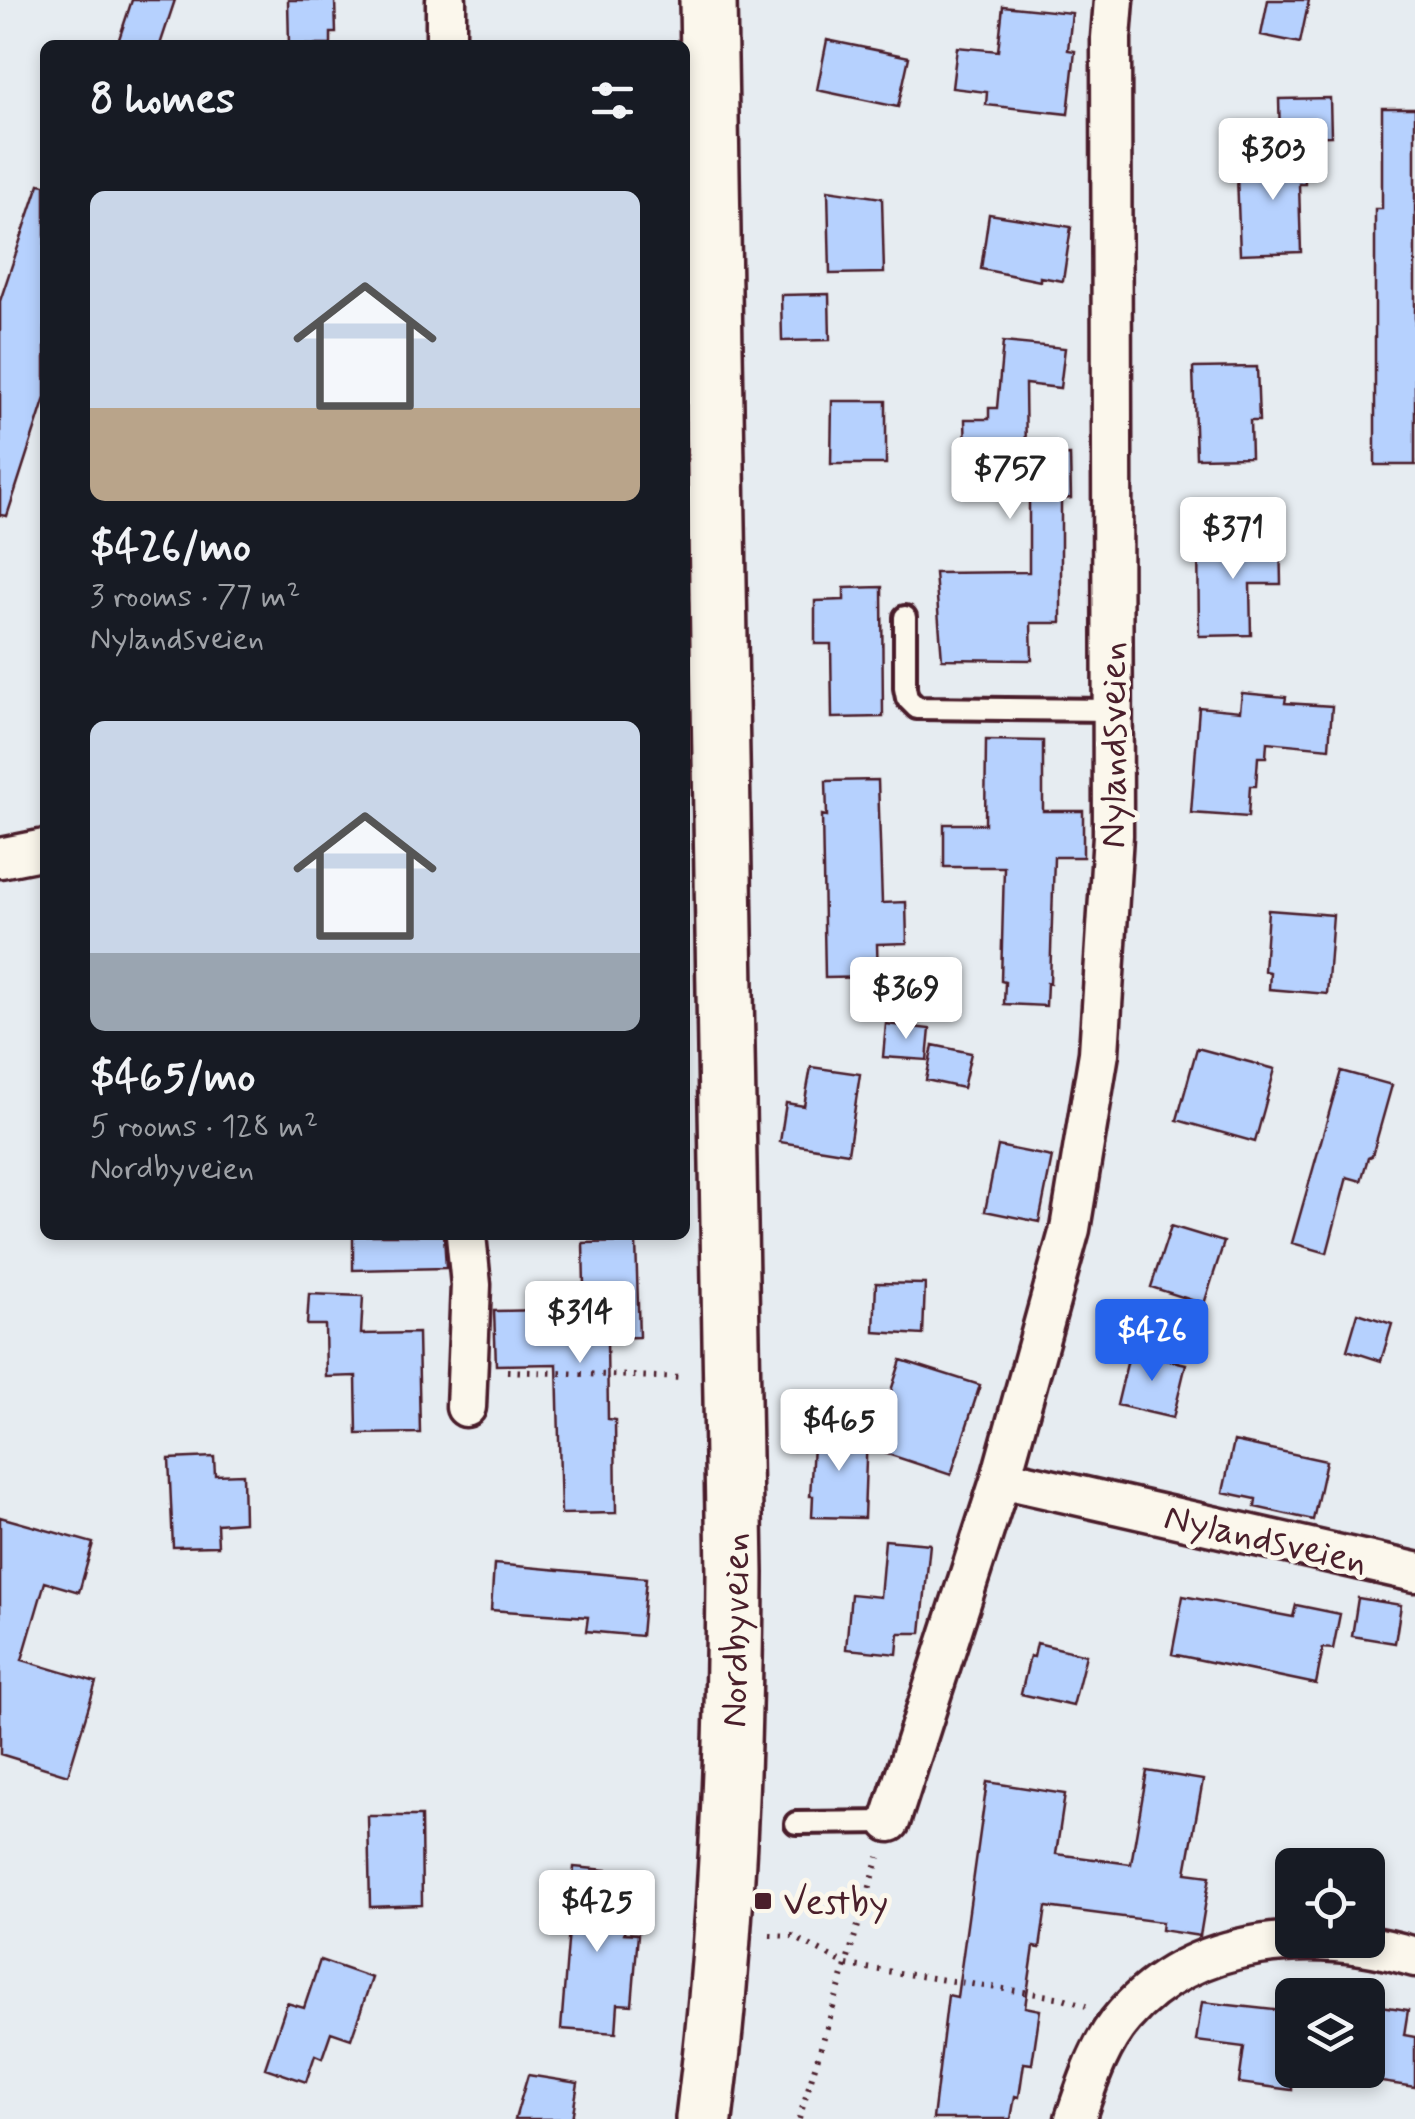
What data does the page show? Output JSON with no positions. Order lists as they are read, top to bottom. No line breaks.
{"streets":{"main road":["Nordbyveien"],"street":["Nylandsveien"]},"places":{"transit":["Vestby"]},"page":{"heading":"8 homes","price":["$303","$757","$371","$369","$314","$426","$465","$425"],"list":[{"name":"$426/mo","note":"3 rooms · 77 m² · Nylandsveien"},{"name":"$465/mo","note":"5 rooms · 128 m² · Nordbyveien"}]}}
